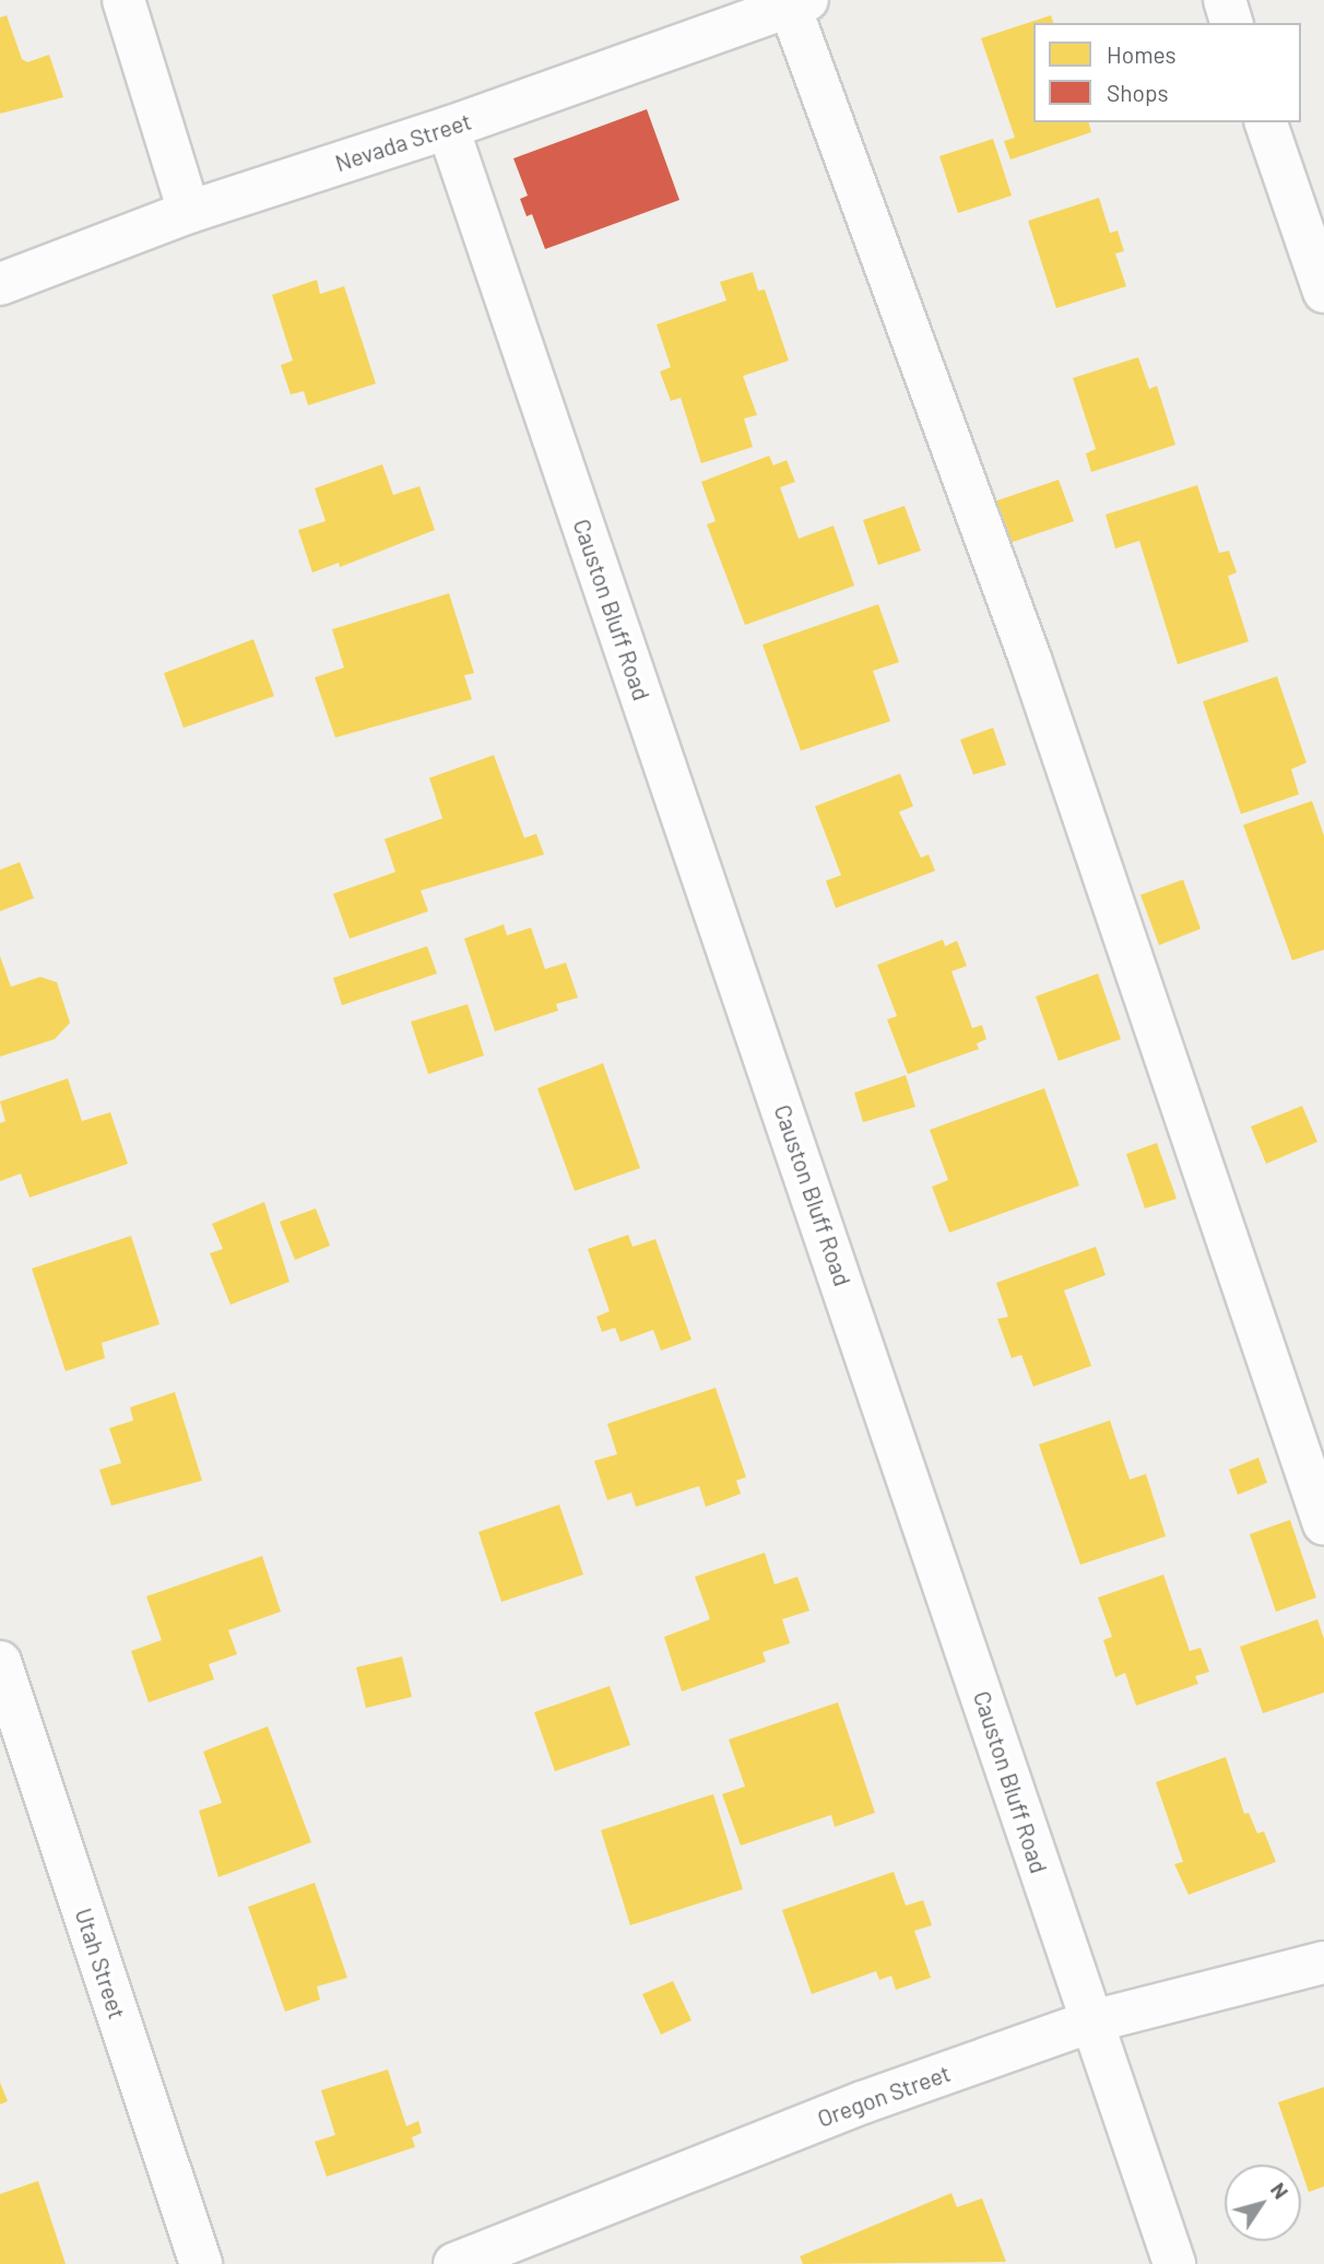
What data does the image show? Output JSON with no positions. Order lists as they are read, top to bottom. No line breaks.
{"streets":{"street":["Nevada Street","Causton Bluff Road","Utah Street","Oregon Street"]},"crossings":[["Nevada Street","Causton Bluff Road"],["Causton Bluff Road","Oregon Street"]],"legend":["Homes","Shops"],"north":"top right"}
